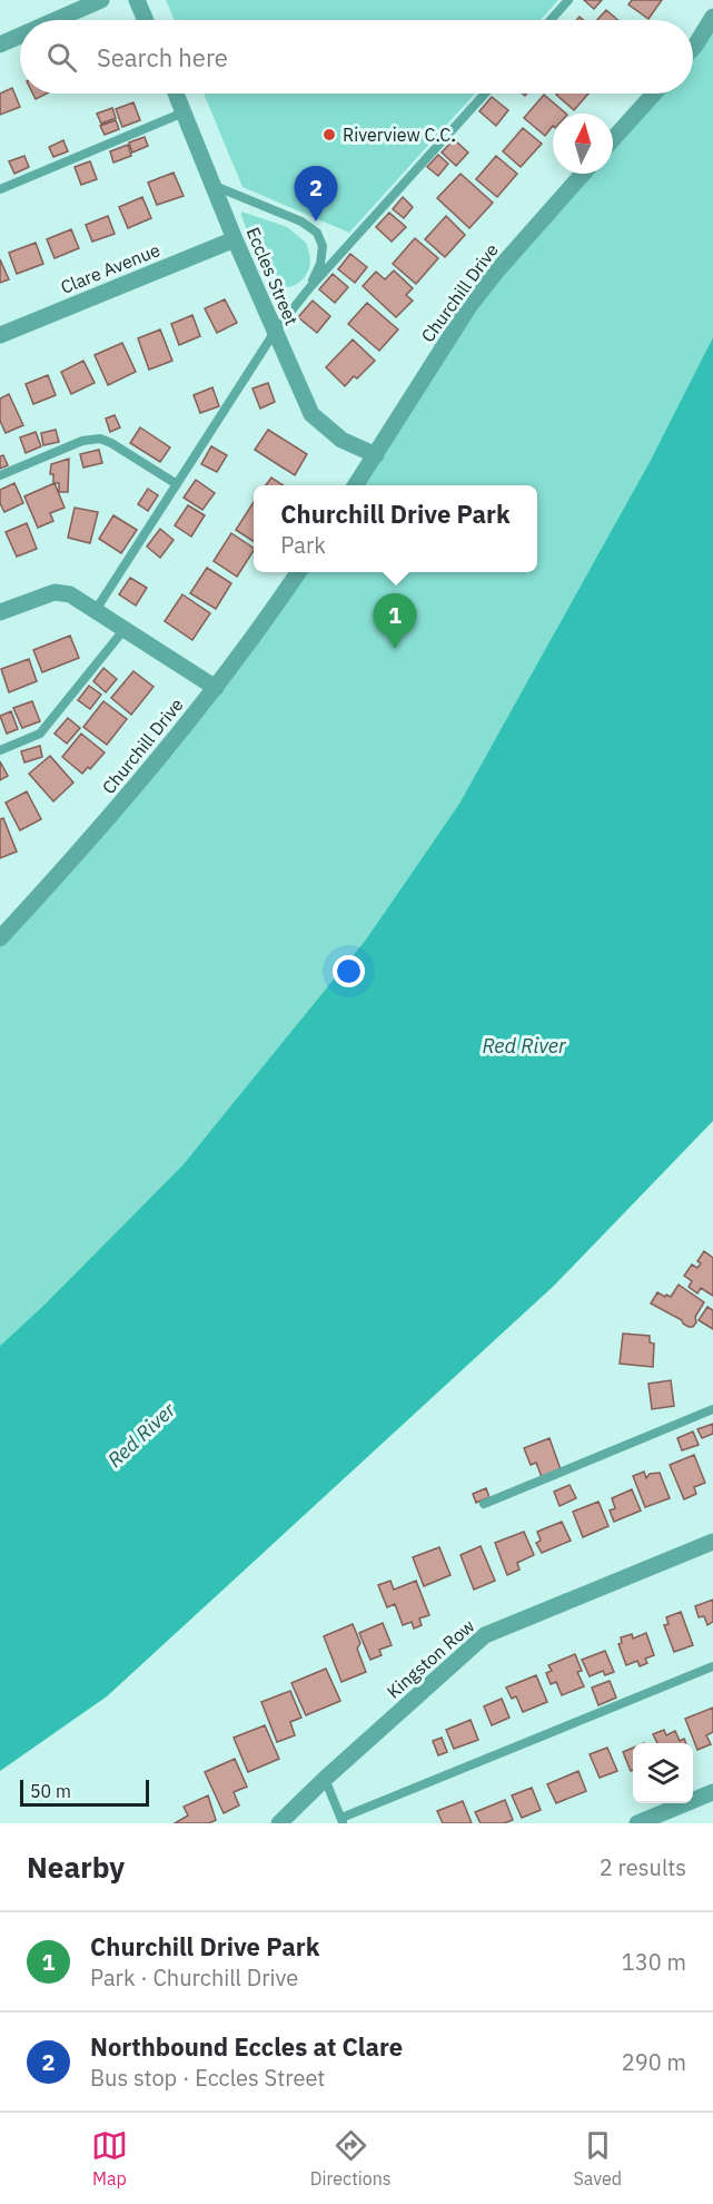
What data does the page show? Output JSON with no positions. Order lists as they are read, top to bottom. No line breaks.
{"streets":{"street":["Clare Avenue","Eccles Street","Churchill Drive","Kingston Row"]},"crossings":[["Clare Avenue","Eccles Street"],["Eccles Street","Churchill Drive"]],"water":["Red River"],"places":["Riverview C.C."],"scale_bar":"50 m","north":"top","page":{"search":"Search here","pins":["2","1"],"popup":["Churchill Drive Park","Park"],"scale":"50 m","heading":["Nearby","2 results"],"list":[{"mark":"1","name":"Churchill Drive Park","note":"Park · Churchill Drive","value":"130 m"},{"mark":"2","name":"Northbound Eccles at Clare","note":"Bus stop · Eccles Street","value":"290 m"}],"nav":["Map","Directions","Saved"]}}
